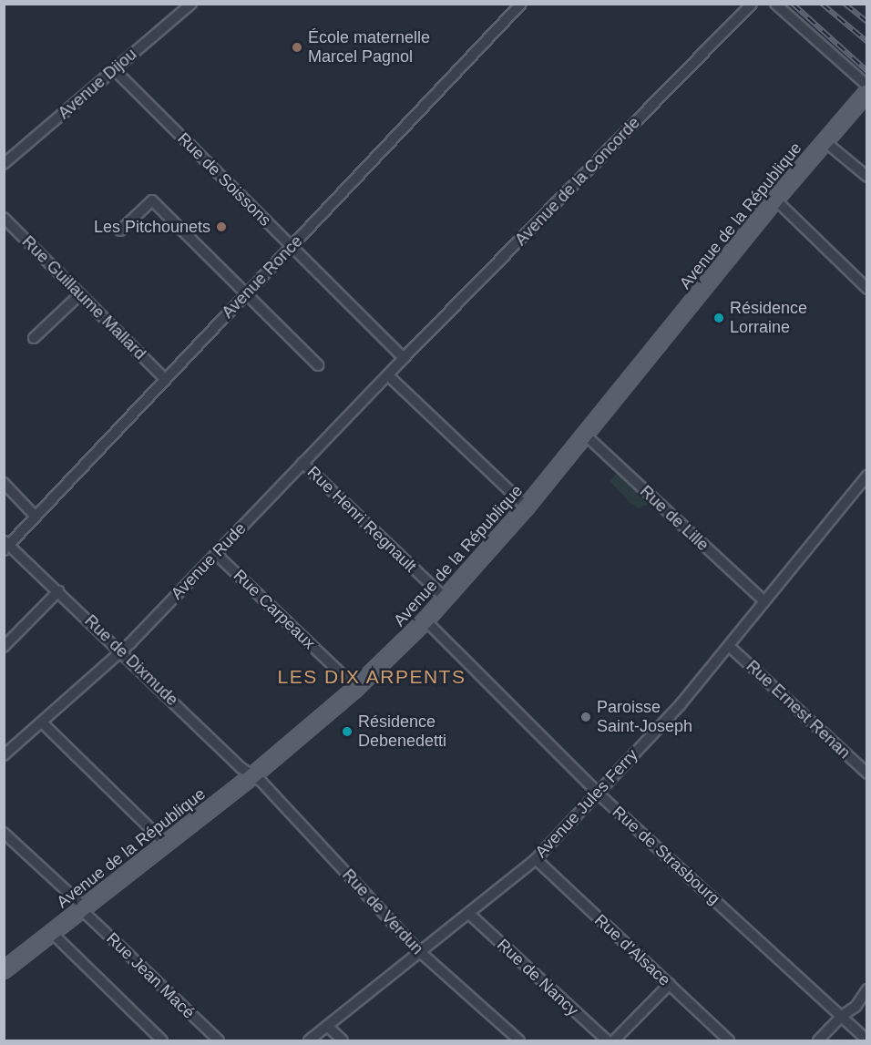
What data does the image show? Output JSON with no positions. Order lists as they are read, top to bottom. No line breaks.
{"streets":{"main road":["Avenue de la République"],"street":["Avenue Dijou","Rue de Soissons","Avenue de la Concorde","Avenue Ronce","Rue Guillaume Mallard","Rue de Lille","Rue Henri Regnault","Avenue Rude","Rue Carpeaux","Rue de Dixmude","Rue Ernest Renan","Avenue Jules Ferry","Rue de Strasbourg","Rue de Verdun","Rue d'Alsace","Rue Jean Macé","Rue de Nancy"]},"crossings":[["Avenue Dijou","Rue de Soissons"],["Rue de Soissons","Avenue de la Concorde"],["Rue de Soissons","Avenue Ronce"],["Rue de Soissons","Avenue Rude"],["Avenue de la Concorde","Avenue Rude"],["Avenue de la République","Rue de Lille"],["Avenue de la République","Rue Henri Regnault"],["Avenue de la République","Rue Carpeaux"],["Avenue de la République","Rue de Dixmude"],["Avenue de la République","Rue de Strasbourg"],["Avenue de la République","Rue de Verdun"],["Avenue de la République","Rue Jean Macé"],["Avenue Ronce","Rue Guillaume Mallard"],["Avenue Ronce","Rue de Dixmude"],["Rue de Lille","Avenue Jules Ferry"],["Rue Henri Regnault","Avenue Rude"],["Avenue Rude","Rue Carpeaux"],["Avenue Rude","Rue de Dixmude"],["Rue de Dixmude","Rue de Verdun"],["Rue Ernest Renan","Avenue Jules Ferry"],["Avenue Jules Ferry","Rue de Strasbourg"],["Avenue Jules Ferry","Rue de Verdun"],["Avenue Jules Ferry","Rue d'Alsace"],["Avenue Jules Ferry","Rue de Nancy"]],"districts":["LES DIX ARPENTS"],"places":["École maternelle Marcel Pagnol","Les Pitchounets","Résidence Lorraine","Paroisse Saint-Joseph","Résidence Debenedetti"]}
